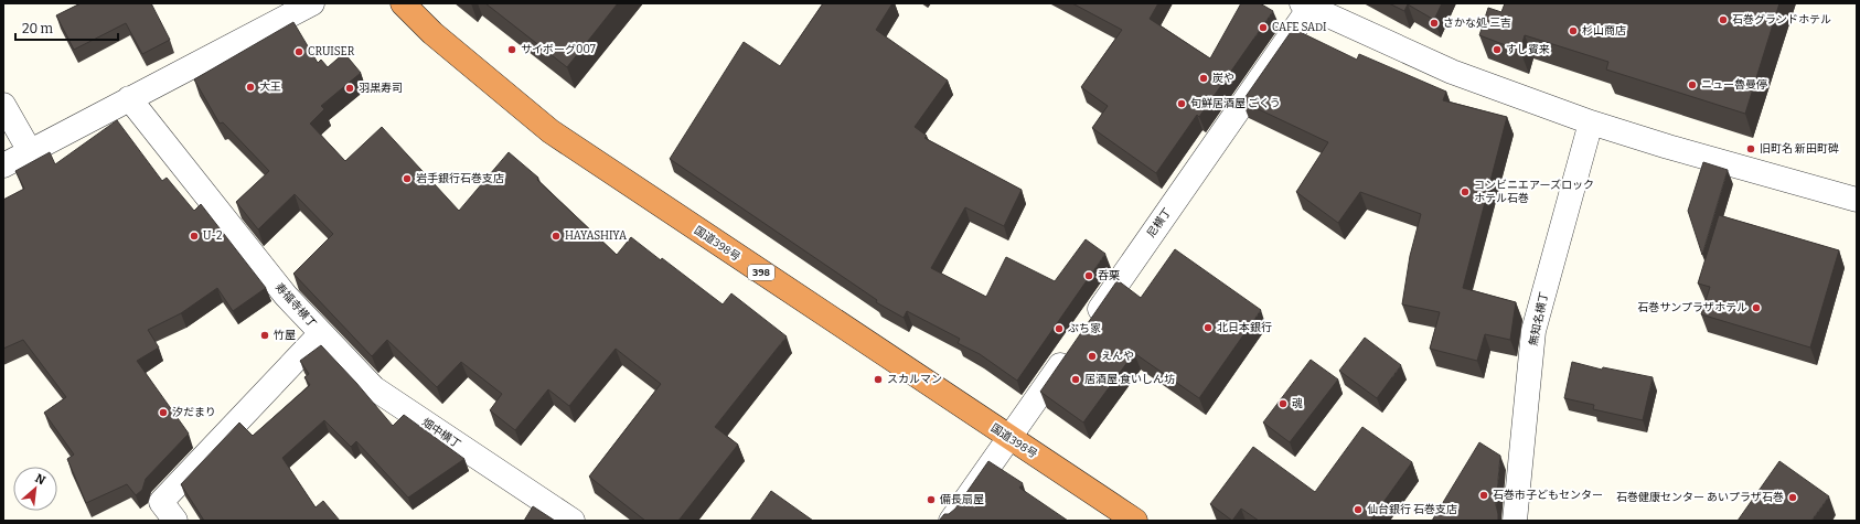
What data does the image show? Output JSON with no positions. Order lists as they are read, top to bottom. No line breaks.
{"streets":{"highway":["国道398号","398"],"street":["尼横丁","寿福寺横丁","無知名横丁","畑中横丁"]},"crossings":[["寿福寺横丁","畑中横丁"]],"places":["石巻グランドホテル","さかな処 三吉","CAFE SADI","杉山商店","サイボーグ007","すし賓来","CRUISER","炭や","ニュー魯曼停","大王","羽黒寿司","旬鮮居酒屋 ごくう","旧町名 新田町碑","岩手銀行石巻支店","コンビニエアーズロック ホテル石巻","U-2","HAYASHIYA","呑栗","石巻サンプラザホテル","北日本銀行","ぷち家","竹屋","えんや","スカルマン","居酒屋 食いしん坊","魂","汐だまり","石巻市子どもセンター","石巻健康センター あいプラザ石巻","備長扇屋","仙台銀行 石巻支店"],"scale_bar":"20 m","north":"top right"}
